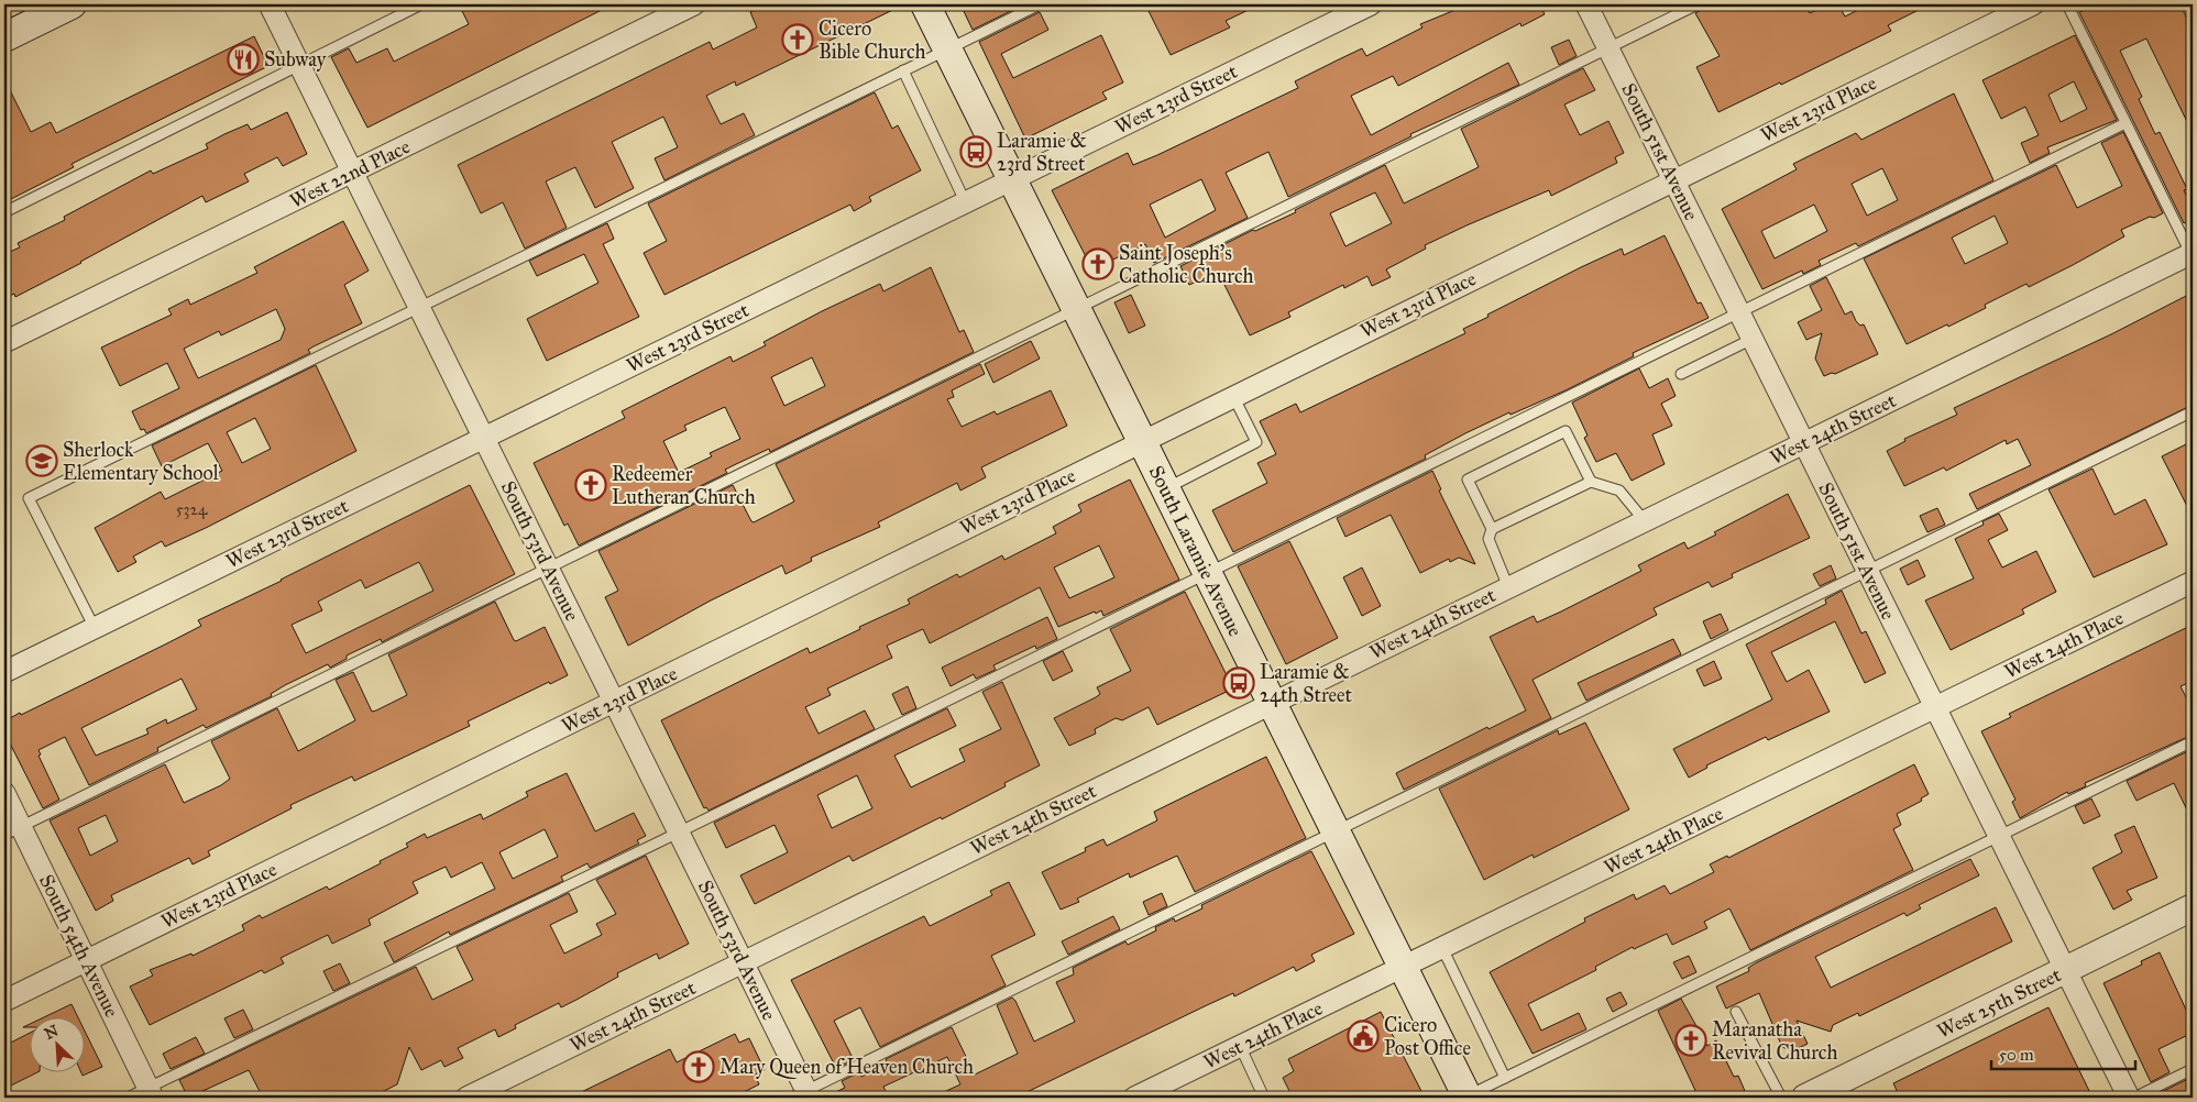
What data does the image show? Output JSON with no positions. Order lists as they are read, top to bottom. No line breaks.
{"streets":{"main road":["South Laramie Avenue"],"street":["West 23rd Street","West 23rd Place","South 51st Avenue","West 22nd Place","West 24th Street","South 53rd Avenue","West 24th Place","South 54th Avenue","West 25th Street"]},"crossings":[["West 23rd Street","South 53rd Avenue"],["West 23rd Street","South Laramie Avenue"],["West 23rd Place","South 51st Avenue"],["West 23rd Place","South 53rd Avenue"],["West 23rd Place","South Laramie Avenue"],["West 23rd Place","South 54th Avenue"],["South 51st Avenue","West 24th Street"],["South 51st Avenue","West 24th Place"],["South 51st Avenue","West 25th Street"],["West 22nd Place","South 53rd Avenue"],["West 24th Street","South 53rd Avenue"],["West 24th Street","South Laramie Avenue"],["South Laramie Avenue","West 24th Place"]],"places":{"church":["Cicero Bible Church","Saint Joseph's Catholic Church","Redeemer Lutheran Church","Maranatha Revival Church","Mary Queen of Heaven Church"],"restaurant":["Subway"],"bus stop":["Laramie & 23rd Street","Laramie & 24th Street"],"school or university":["Sherlock Elementary School"],"public building":["Cicero Post Office"]},"house_numbers":["5324"],"scale_bar":"50 m","north":"top left"}
